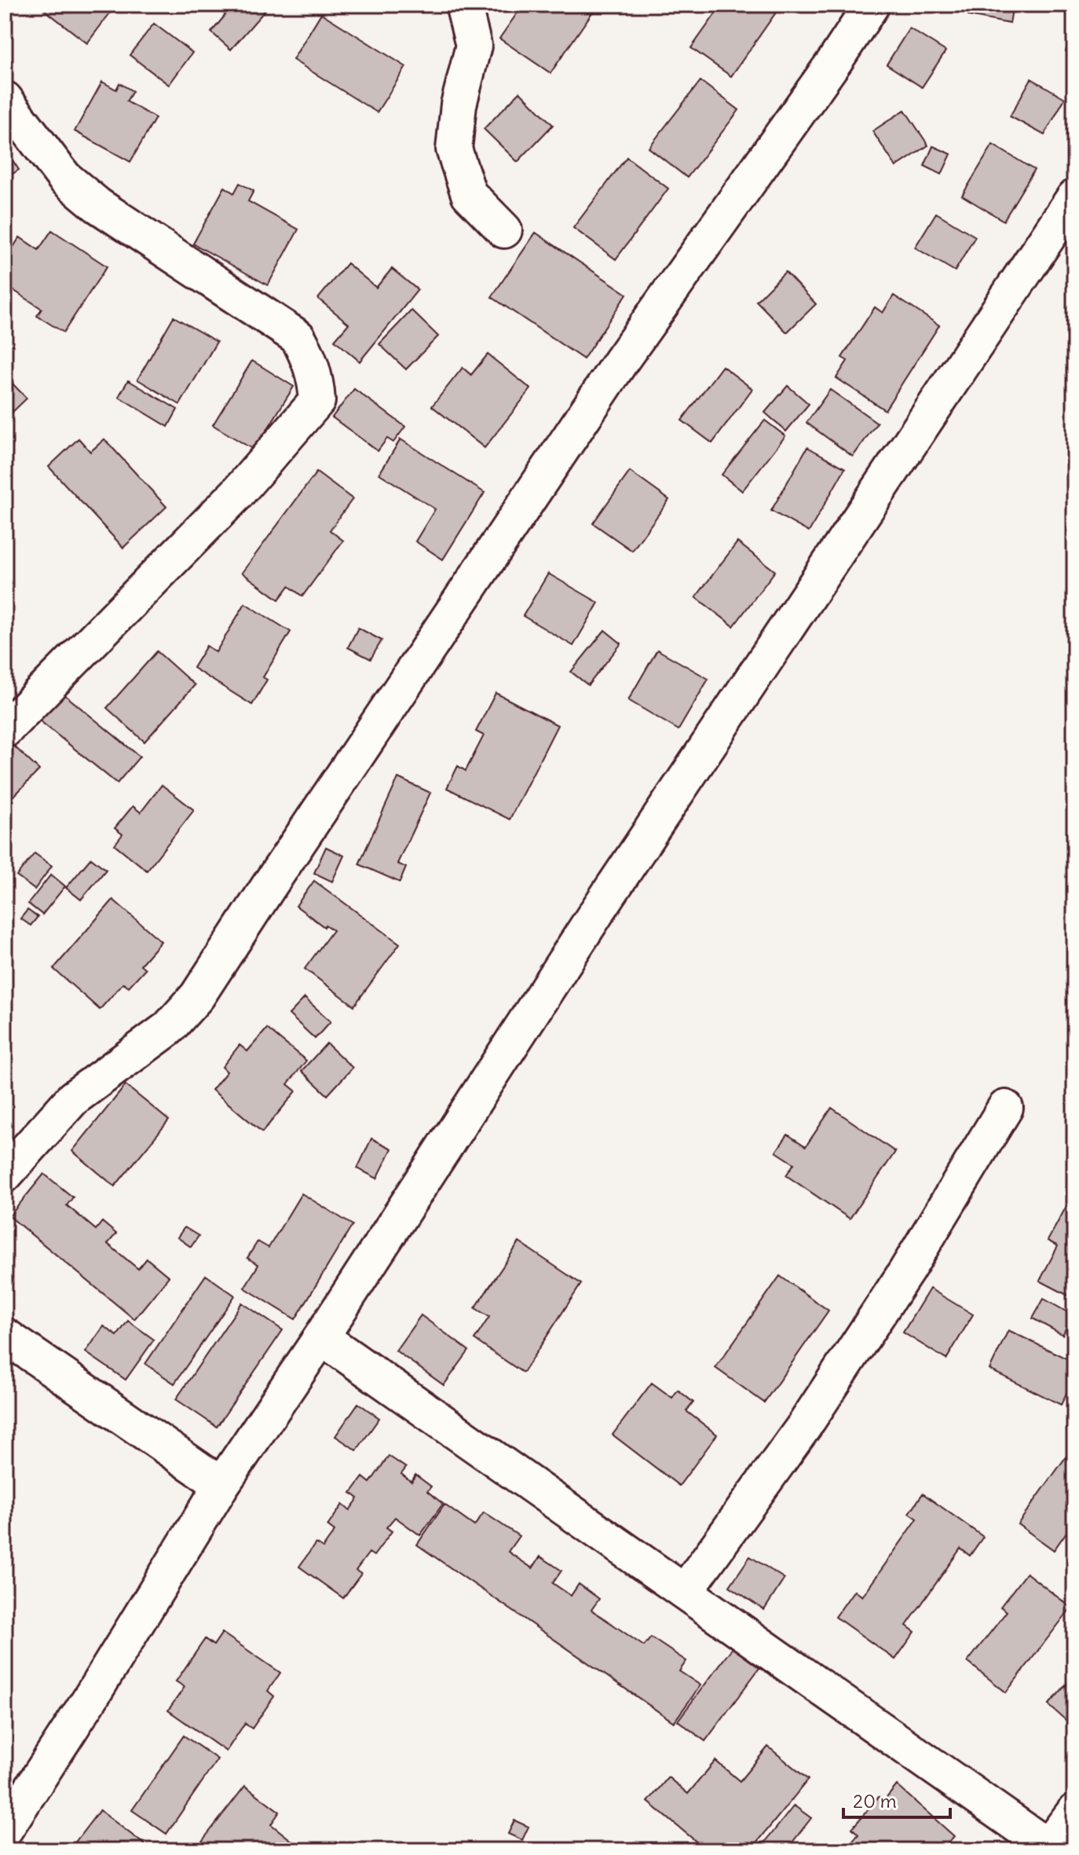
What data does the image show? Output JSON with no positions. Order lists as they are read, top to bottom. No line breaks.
{"scale_bar":"20 m"}
